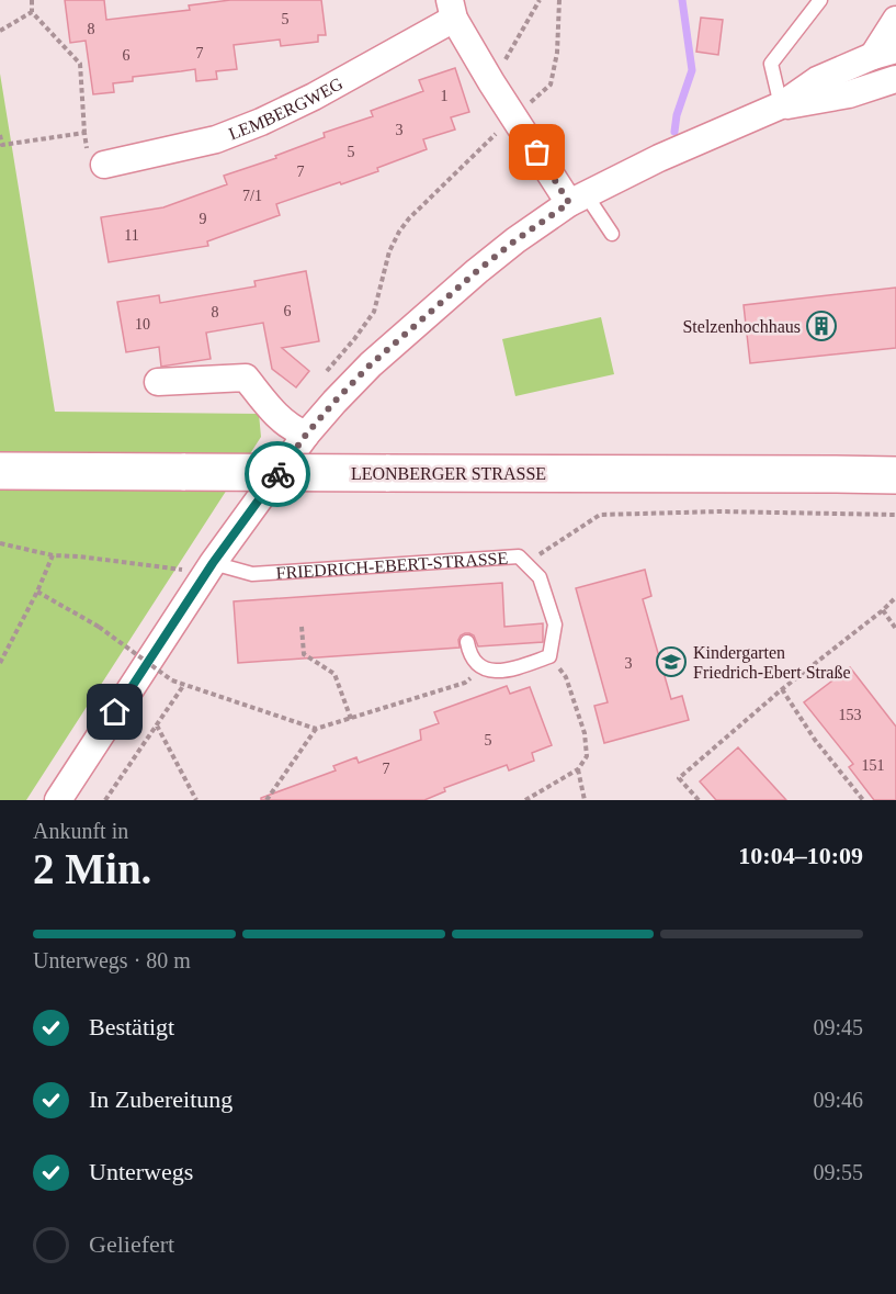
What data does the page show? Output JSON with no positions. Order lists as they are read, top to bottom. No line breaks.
{"streets":{"main road":["LEONBERGER STRASSE"],"street":["LEMBERGWEG"],"lane":["FRIEDRICH-EBERT-STRASSE"]},"places":{"building":["Stelzenhochhaus"],"school or university":["Kindergarten Friedrich-Ebert Straße"]},"house_numbers":["5","8","7","6","1","3","5","7","7/1","9","11","6","8","10","3","153","5","151","7"],"page":{"heading":["2 Min.","Ankunft in","10:04–10:09"],"bar":"Unterwegs · 80 m","list":[["Bestätigt","09:45"],["In Zubereitung","09:46"],["Unterwegs","09:55"],"Geliefert"]}}
